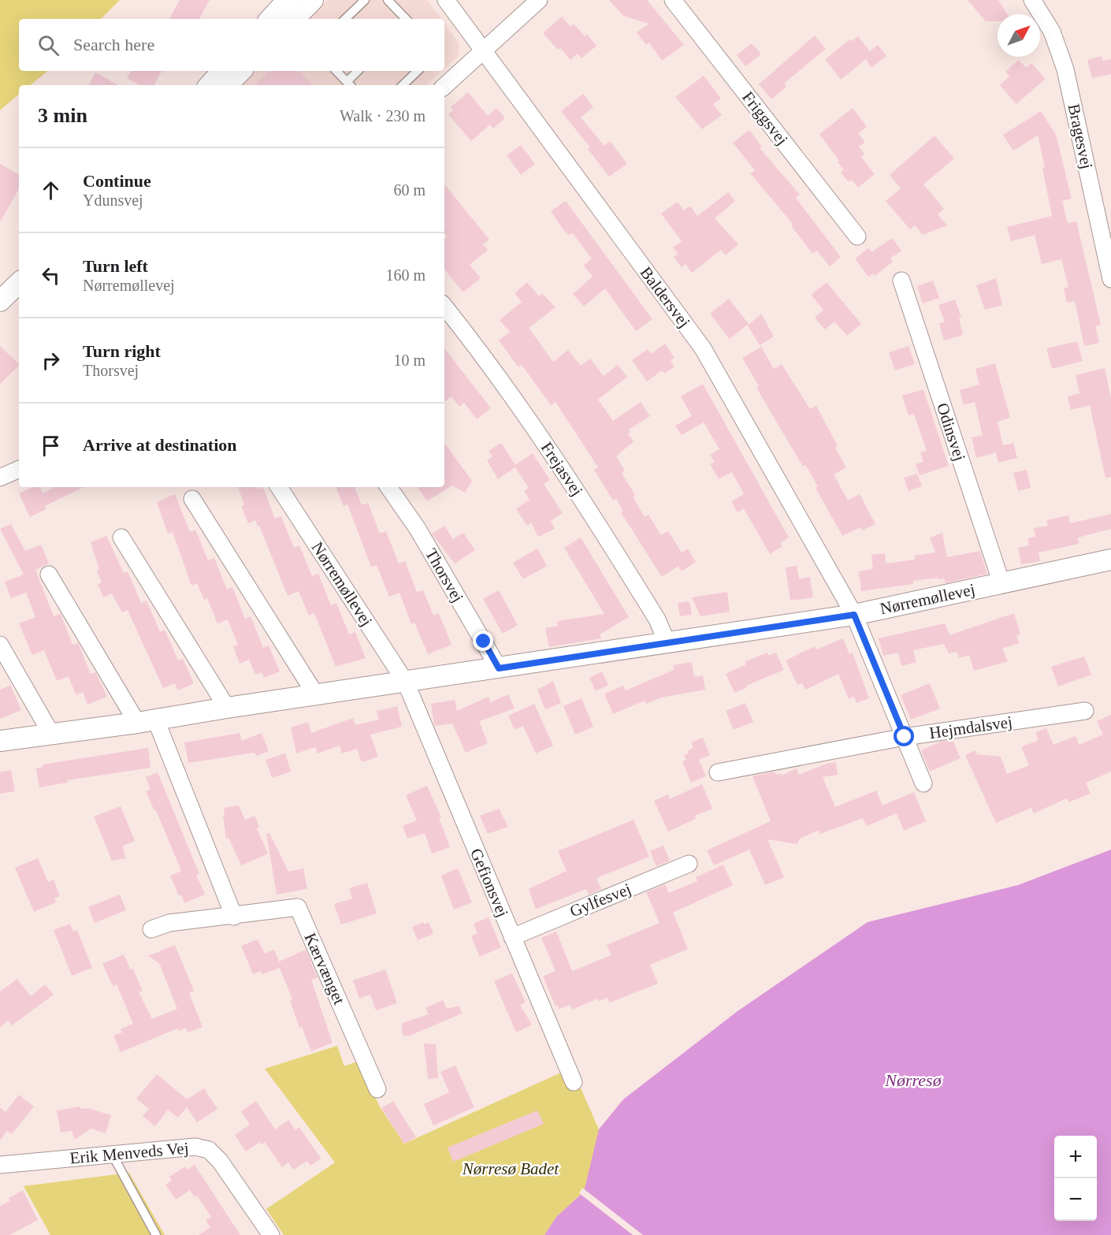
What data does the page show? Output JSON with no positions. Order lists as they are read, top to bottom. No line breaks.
{"streets":{"street":["Friggsvej","Bragesvej","Baldersvej","Odinsvej","Frejasvej","Thorsvej","Nørremøllevej","Hejmdalsvej","Gefionsvej","Gylfesvej","Kærvænget","Erik Menveds Vej"]},"crossings":[["Baldersvej","Nørremøllevej"],["Baldersvej","Hejmdalsvej"],["Odinsvej","Nørremøllevej"],["Frejasvej","Nørremøllevej"],["Thorsvej","Nørremøllevej"],["Nørremøllevej","Gefionsvej"],["Gefionsvej","Gylfesvej"]],"water":["Nørresø"],"parks":["Nørresø Badet"],"north":"top right","page":{"search":"Search here","heading":["3 min","Walk · 230 m"],"list":[["Continue","Ydunsvej","60 m"],["Turn left","Nørremøllevej","160 m"],["Turn right","Thorsvej","10 m"],"Arrive at destination"],"map_buttons":["+","−"]}}
